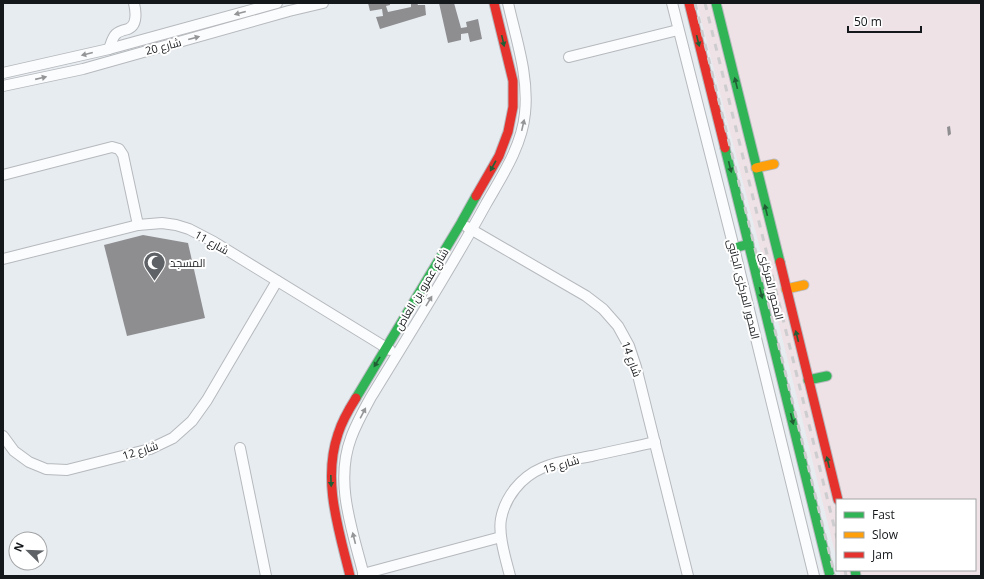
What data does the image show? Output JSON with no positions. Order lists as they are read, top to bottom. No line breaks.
{"streets":{"main road":["المحور المركزى","شارع عمرو بن العاص"],"street":["شارع 20","شارع 11","المحور المركزى الجانبى","شارع 14","شارع 12","شارع 15"]},"crossings":[["شارع 11","شارع عمرو بن العاص"],["شارع 11","شارع 12"],["شارع عمرو بن العاص","شارع 14"],["شارع 14","شارع 15"]],"places":{"mosque":["المسجد"]},"legend":["Fast","Slow","Jam"],"scale_bar":"50 m","north":"top left"}
